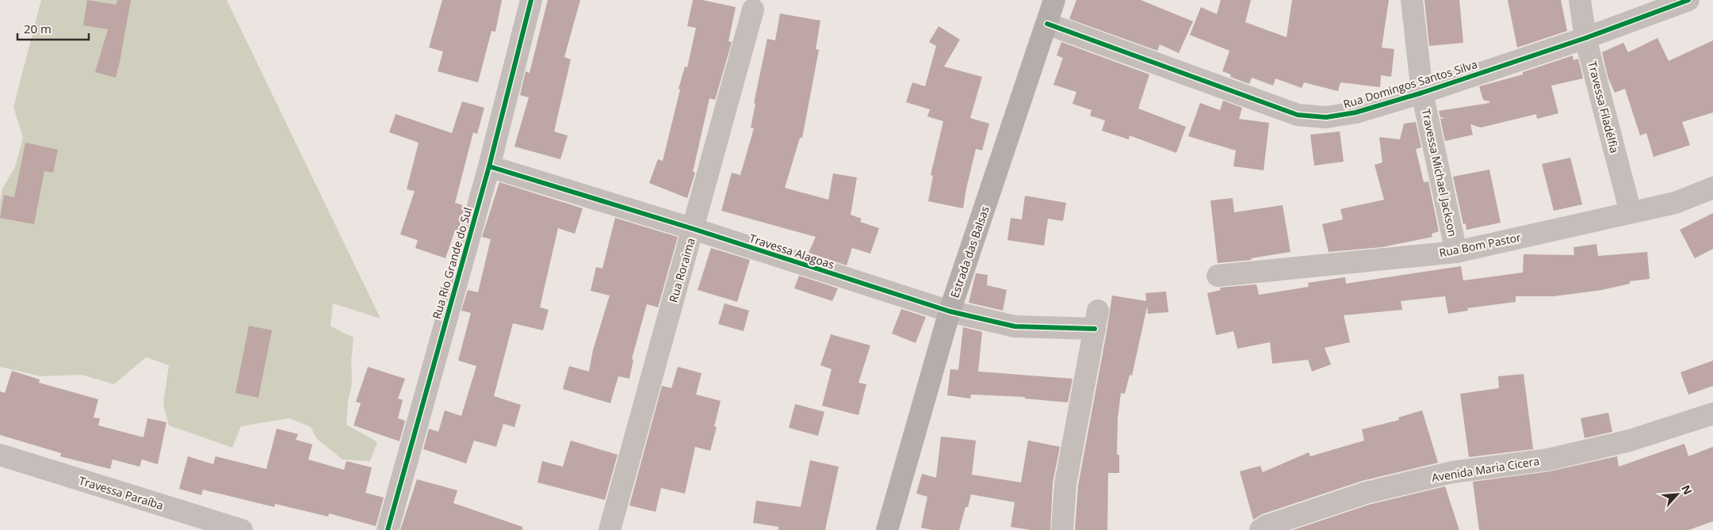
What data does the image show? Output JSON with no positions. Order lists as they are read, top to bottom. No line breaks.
{"streets":{"street":["Rua Domingos Santos Silva","Travessa Filadélfia","Travessa Michael Jackson","Rua Bom Pastor","Travessa Alagoas","Estrada das Balsas","Rua Rio Grande do Sul","Rua Roraima","Avenida Maria Cicera","Travessa Paraíba"]},"crossings":[["Rua Domingos Santos Silva","Travessa Filadélfia"],["Rua Domingos Santos Silva","Travessa Michael Jackson"],["Rua Domingos Santos Silva","Estrada das Balsas"],["Travessa Filadélfia","Rua Bom Pastor"],["Travessa Michael Jackson","Rua Bom Pastor"],["Travessa Alagoas","Estrada das Balsas"],["Travessa Alagoas","Rua Rio Grande do Sul"],["Travessa Alagoas","Rua Roraima"]],"scale_bar":"20 m","north":"top right"}
